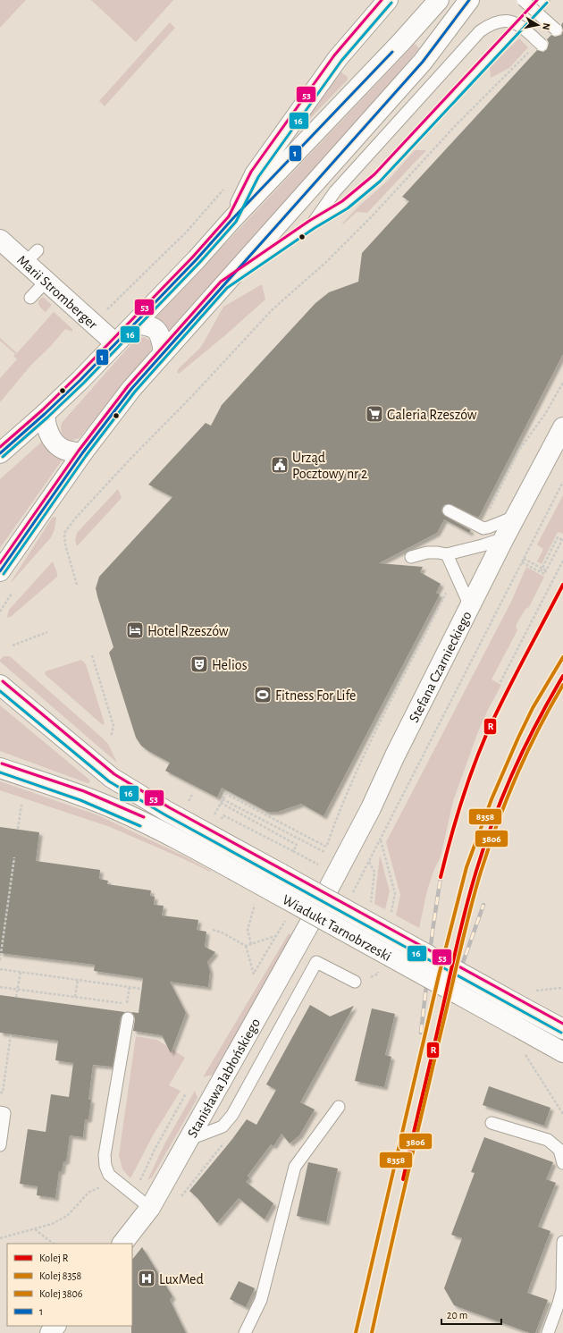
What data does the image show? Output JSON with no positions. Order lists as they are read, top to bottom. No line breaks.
{"streets":{"main road":["Marii Stromberger","Stefana Czarnieckiego","Wiadukt Tarnobrzeski","Stanisława Jabłońskiego"]},"crossings":[["Stefana Czarnieckiego","Stanisława Jabłońskiego"]],"places":{"supermarket":["Galeria Rzeszów"],"public building":["Urząd Pocztowy nr 2"],"hotel":["Hotel Rzeszów"],"theatre":["Helios"],"sports":["Fitness For Life"],"hospital":["LuxMed"]},"lines":["transit line 1","transit line 53","transit line 16","rail line R","rail line 8358","rail line 3806"],"legend":["Kolej R","Kolej 8358","Kolej 3806","1"],"scale_bar":"20 m","north":"right"}
